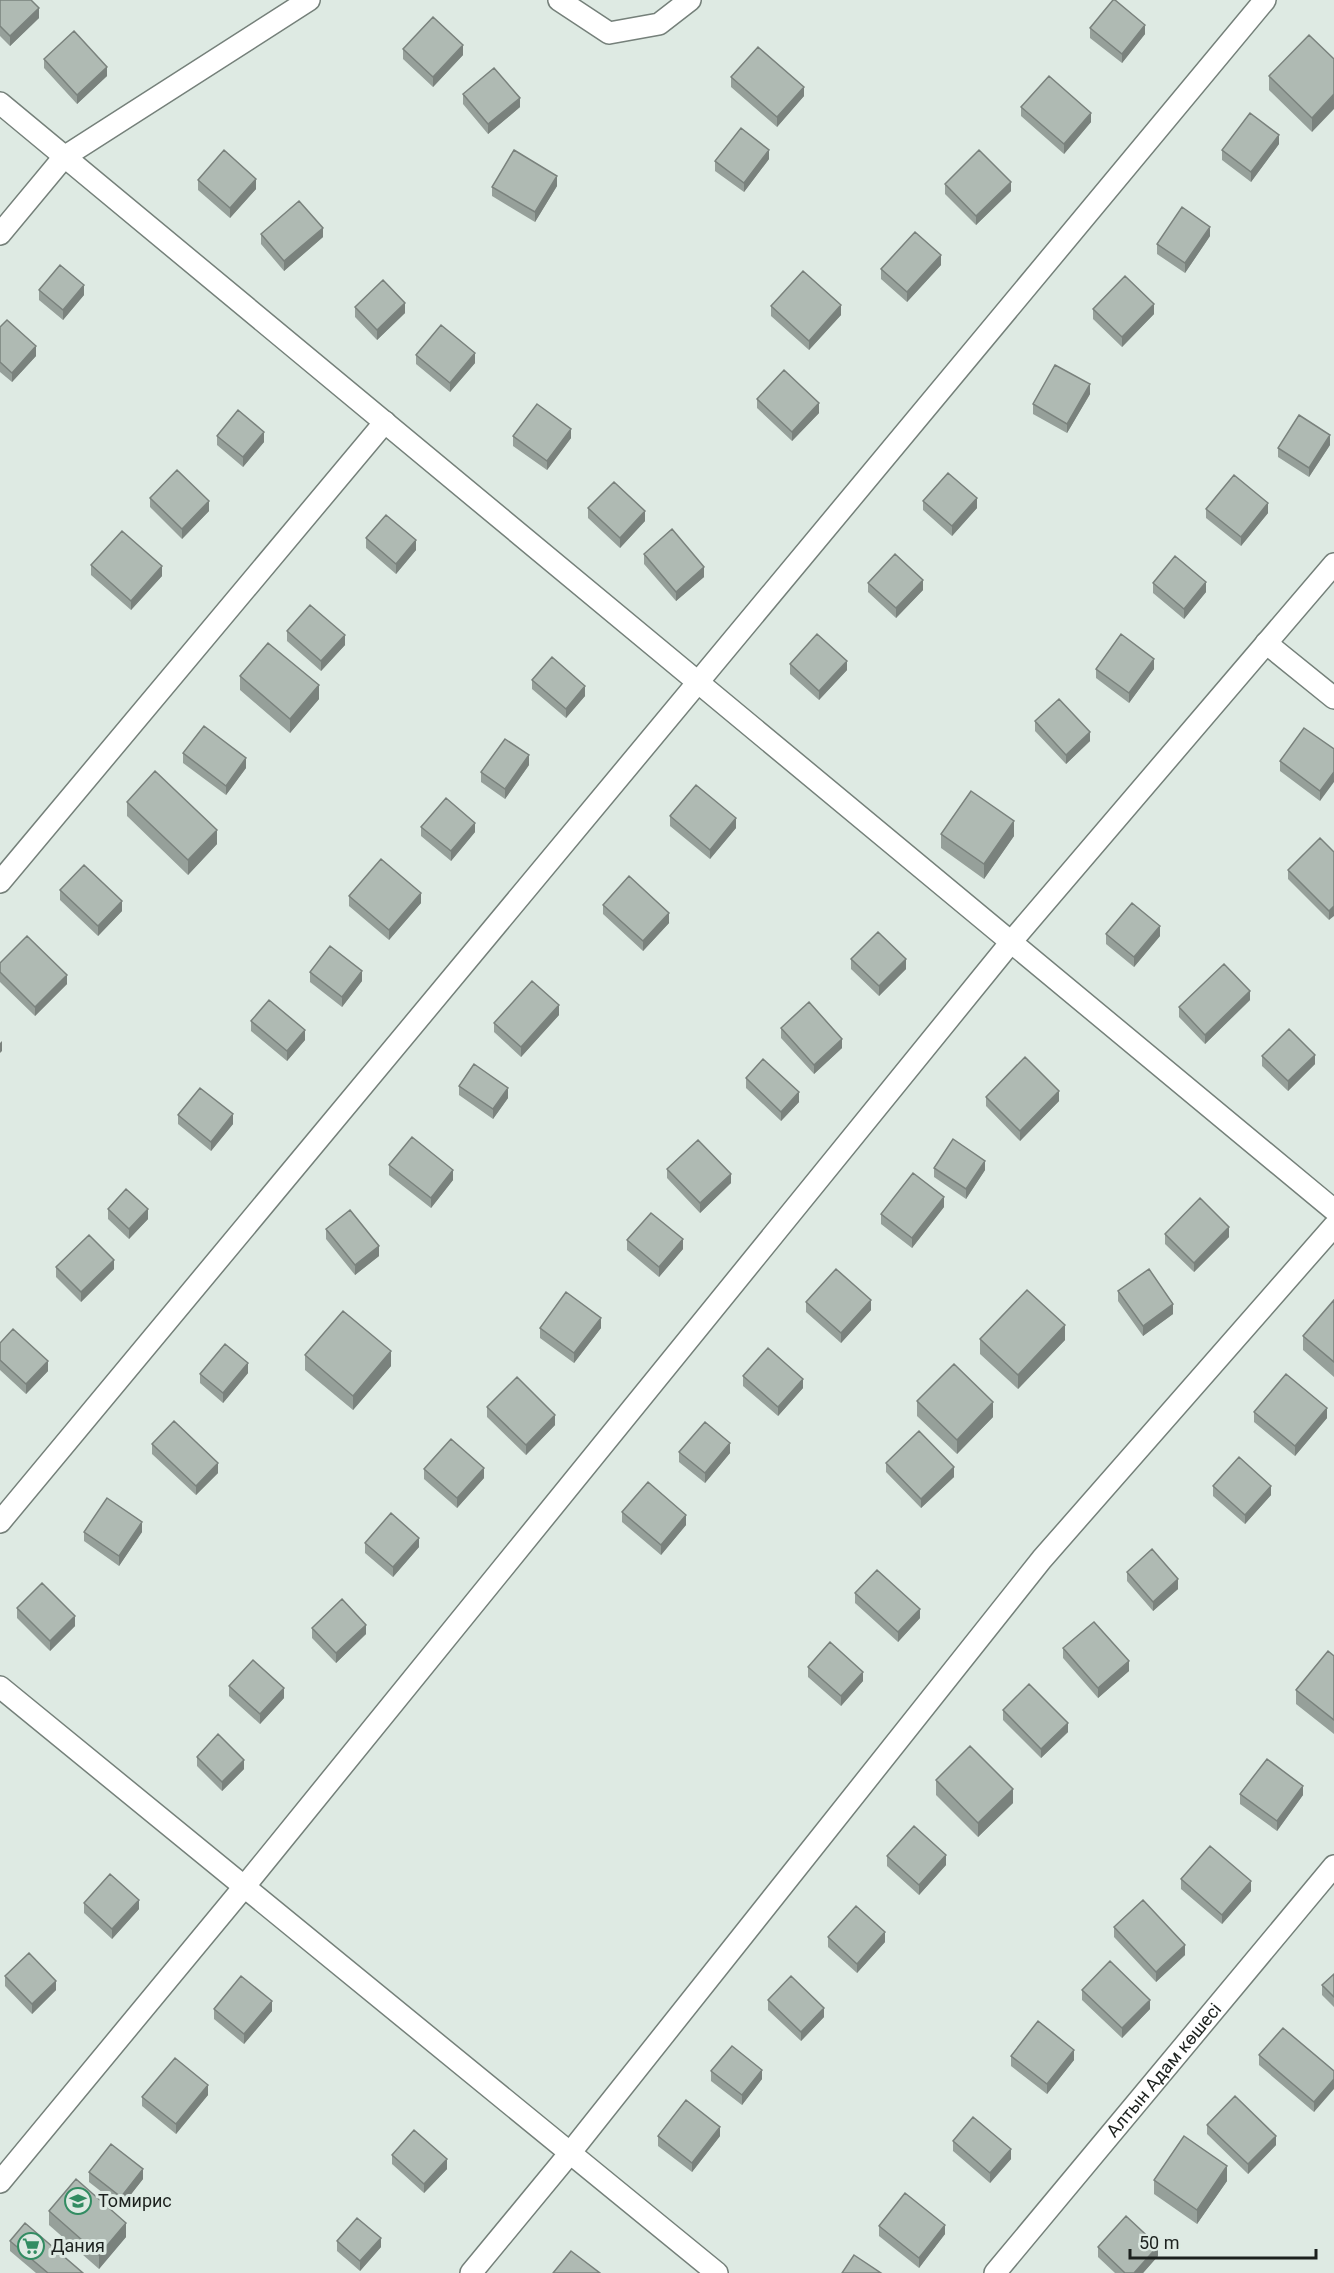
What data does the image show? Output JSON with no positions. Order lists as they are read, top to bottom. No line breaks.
{"streets":{"street":["Алтын Адам көшесі"]},"places":{"school or university":["Томирис"],"supermarket":["Дания"]},"scale_bar":"50 m"}
